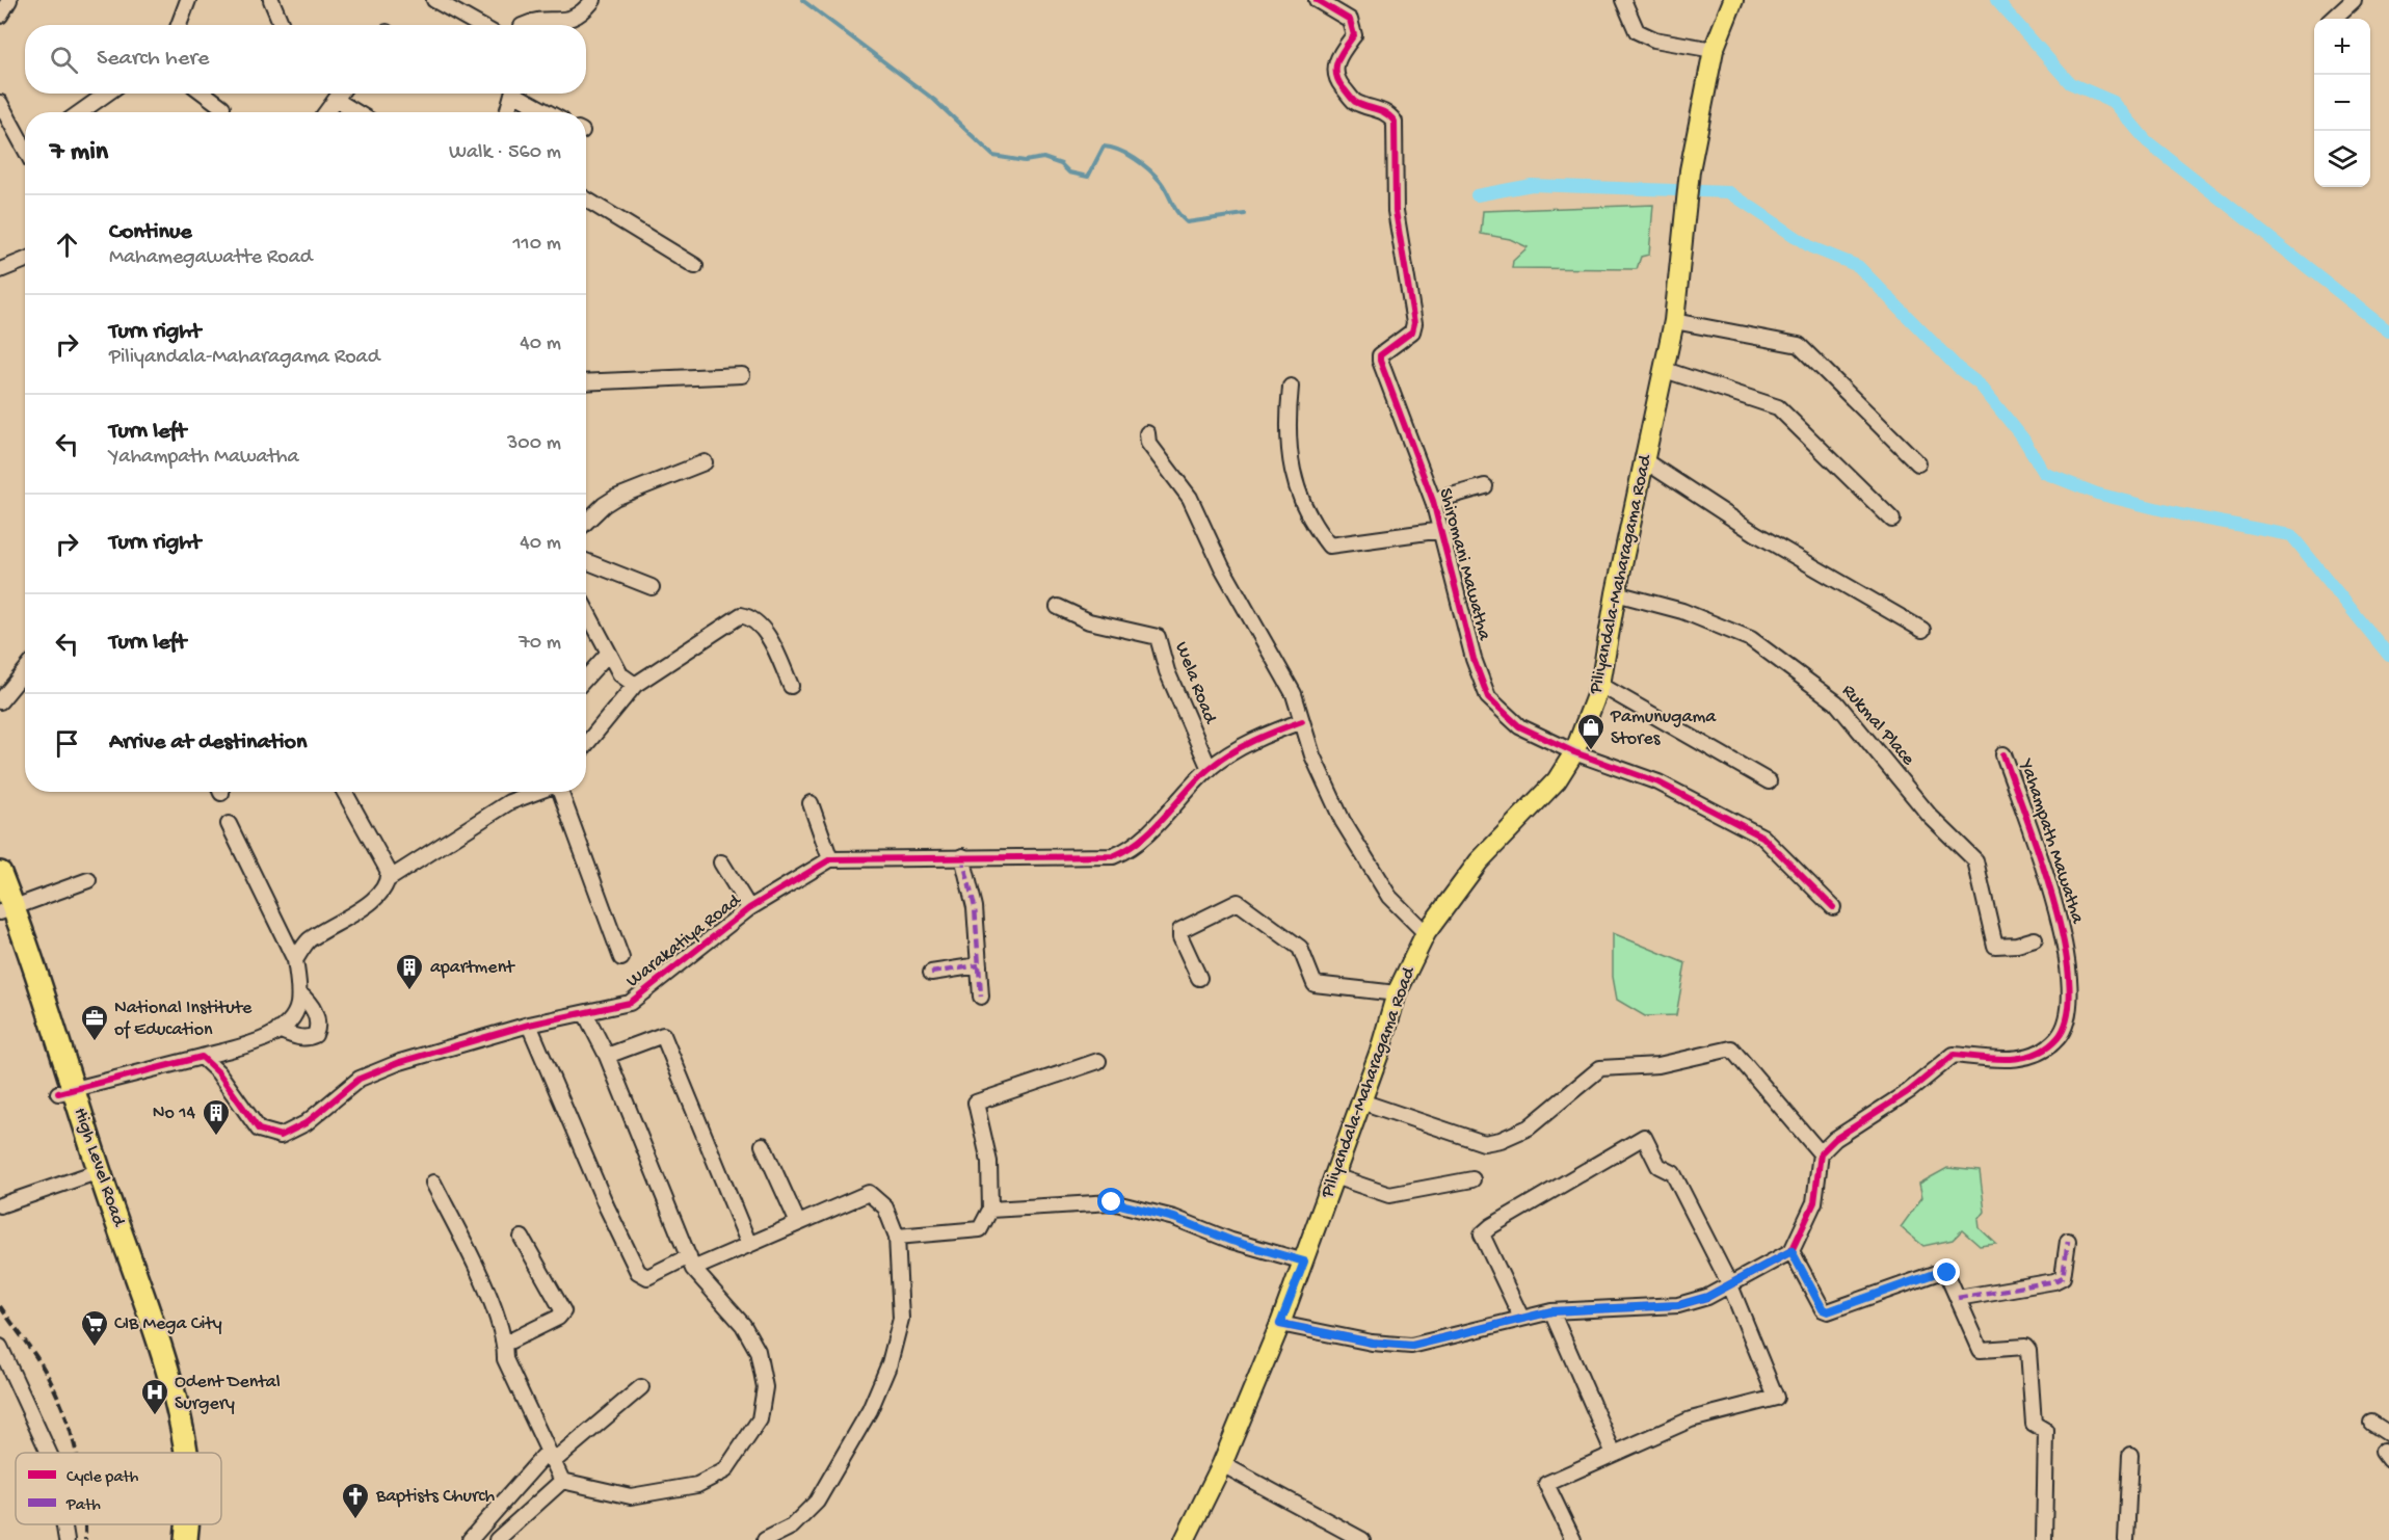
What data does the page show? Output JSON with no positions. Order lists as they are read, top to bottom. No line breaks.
{"streets":{"highway":["High Level Road"],"main road":["Piliyandala-Maharagama Road"],"street":["Shiromani Mawatha","Wela Road","Rukmal Place","Yahampath Mawatha","Warakatiya Road"]},"crossings":[["Shiromani Mawatha","Piliyandala-Maharagama Road"],["Piliyandala-Maharagama Road","Rukmal Place"],["Wela Road","Warakatiya Road"]],"places":{"shop":["Pamunugama Stores"],"building":["apartment","No 14"],"office":["National Institute of Education"],"supermarket":["CIB Mega City"],"hospital":["Odent Dental Surgery"],"church":["Baptists Church"]},"legend":["Cycle path","Path"],"page":{"map_buttons":["+","−"],"search":"Search here","heading":["7 min","Walk · 560 m"],"list":[["Continue","Mahamegawatte Road","110 m"],["Turn right","Piliyandala-Maharagama Road","40 m"],["Turn left","Yahampath Mawatha","300 m"],["Turn right","40 m"],["Turn left","70 m"],"Arrive at destination"]}}
